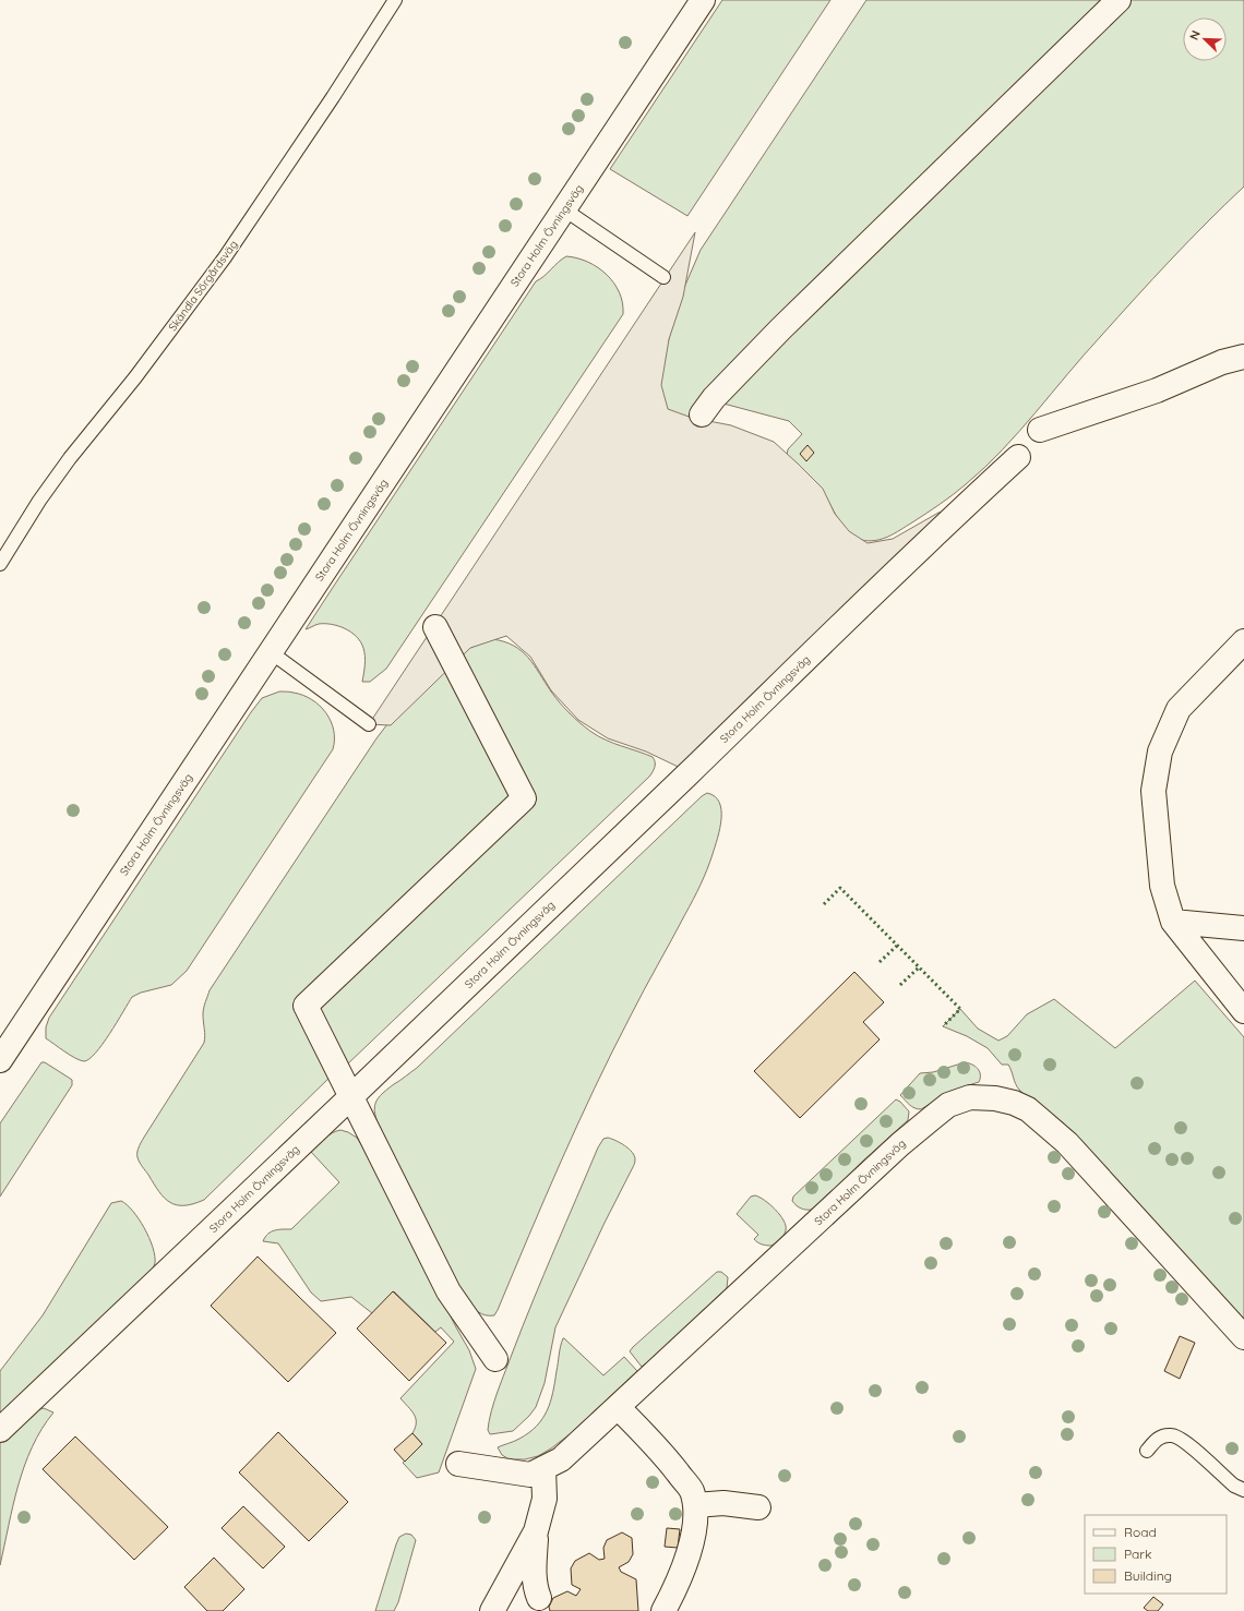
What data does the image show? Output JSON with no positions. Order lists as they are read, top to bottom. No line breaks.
{"streets":{"street":["Stora Holm Övningsväg"],"lane":["Skändla Sörgårdsväg"]},"legend":["Road","Park","Building"],"north":"top left"}
